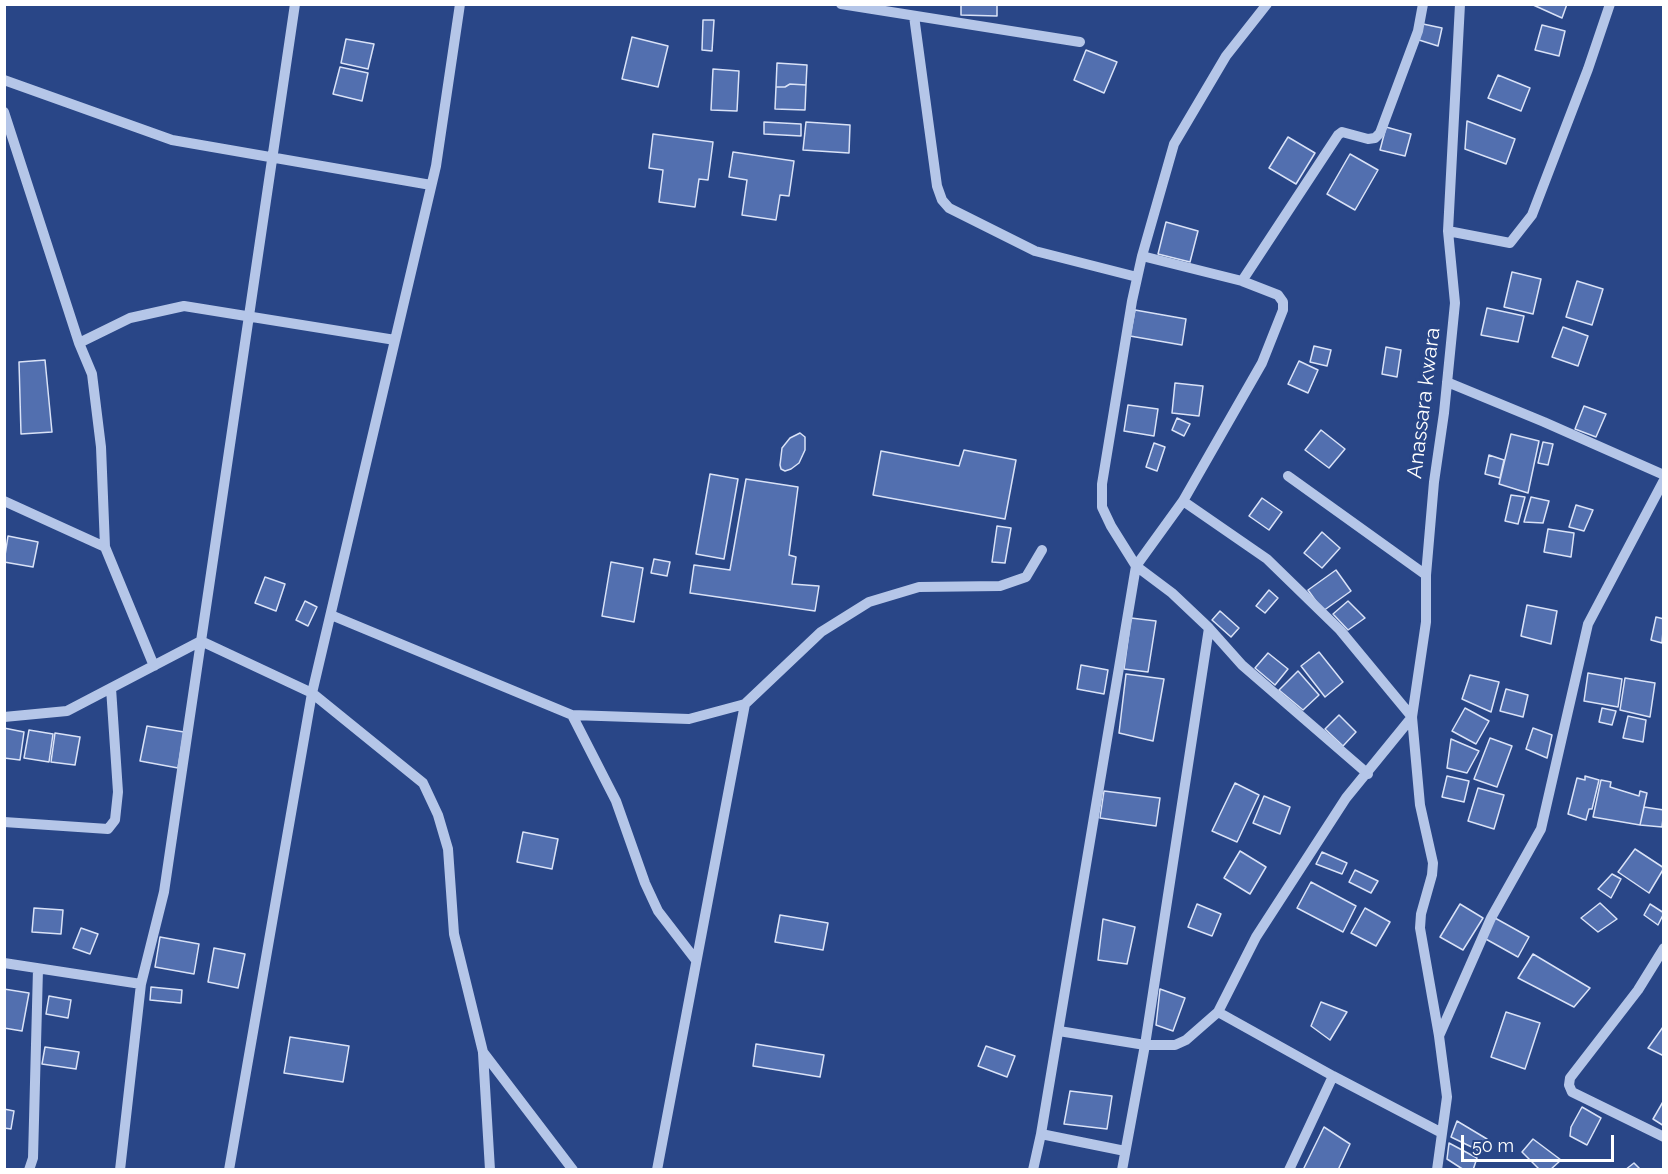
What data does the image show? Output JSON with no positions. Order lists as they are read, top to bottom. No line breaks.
{"streets":{"street":["Anassara kwara"]},"scale_bar":"50 m"}
